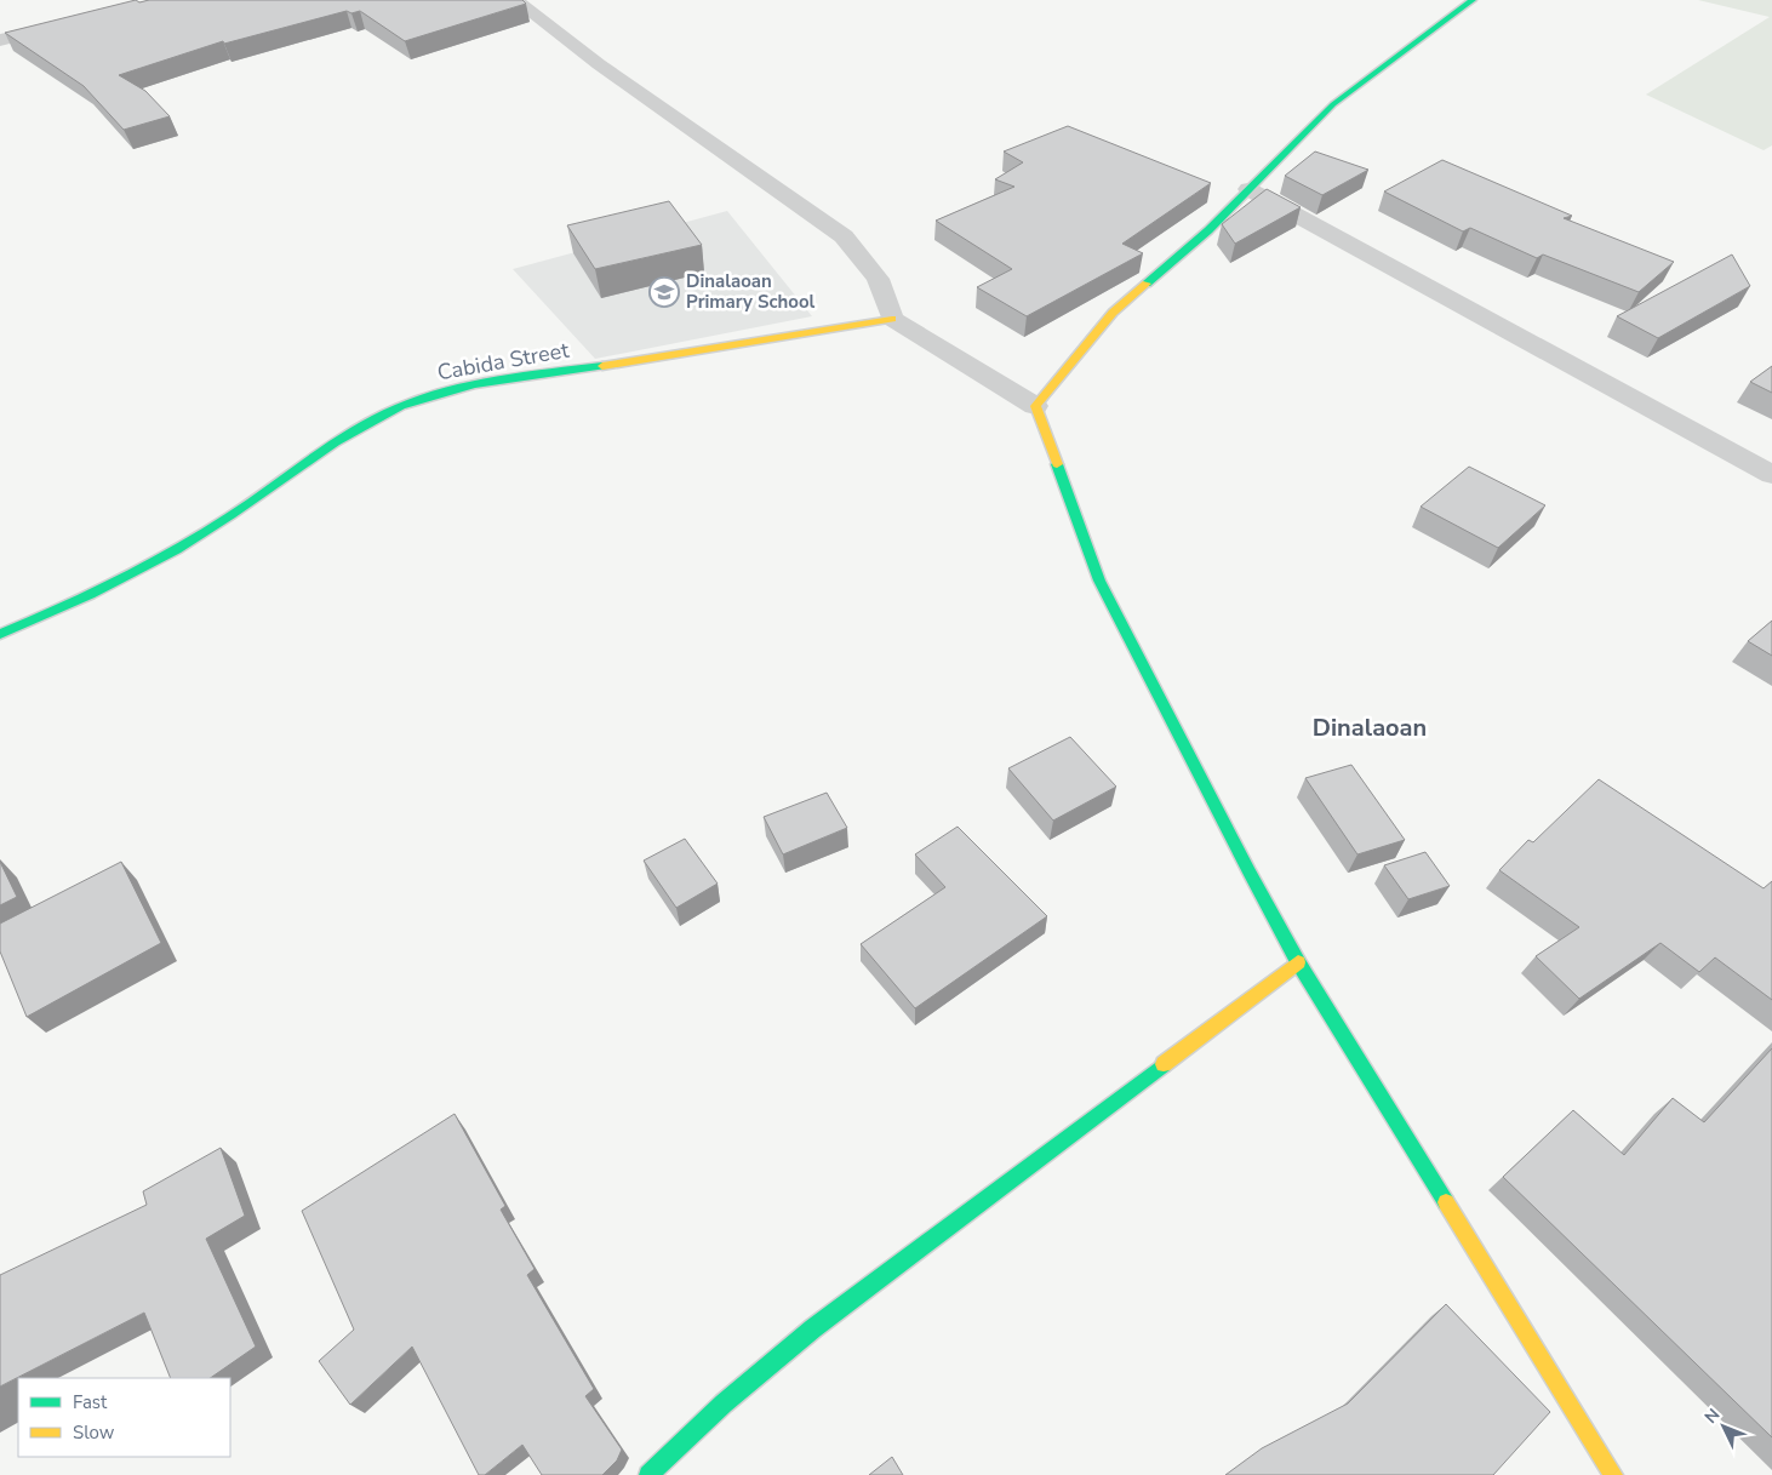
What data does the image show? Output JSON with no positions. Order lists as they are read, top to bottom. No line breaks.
{"streets":{"street":["Cabida Street"]},"districts":["Dinalaoan"],"places":{"school or university":["Dinalaoan Primary School"]},"legend":["Fast","Slow"],"north":"top left"}
